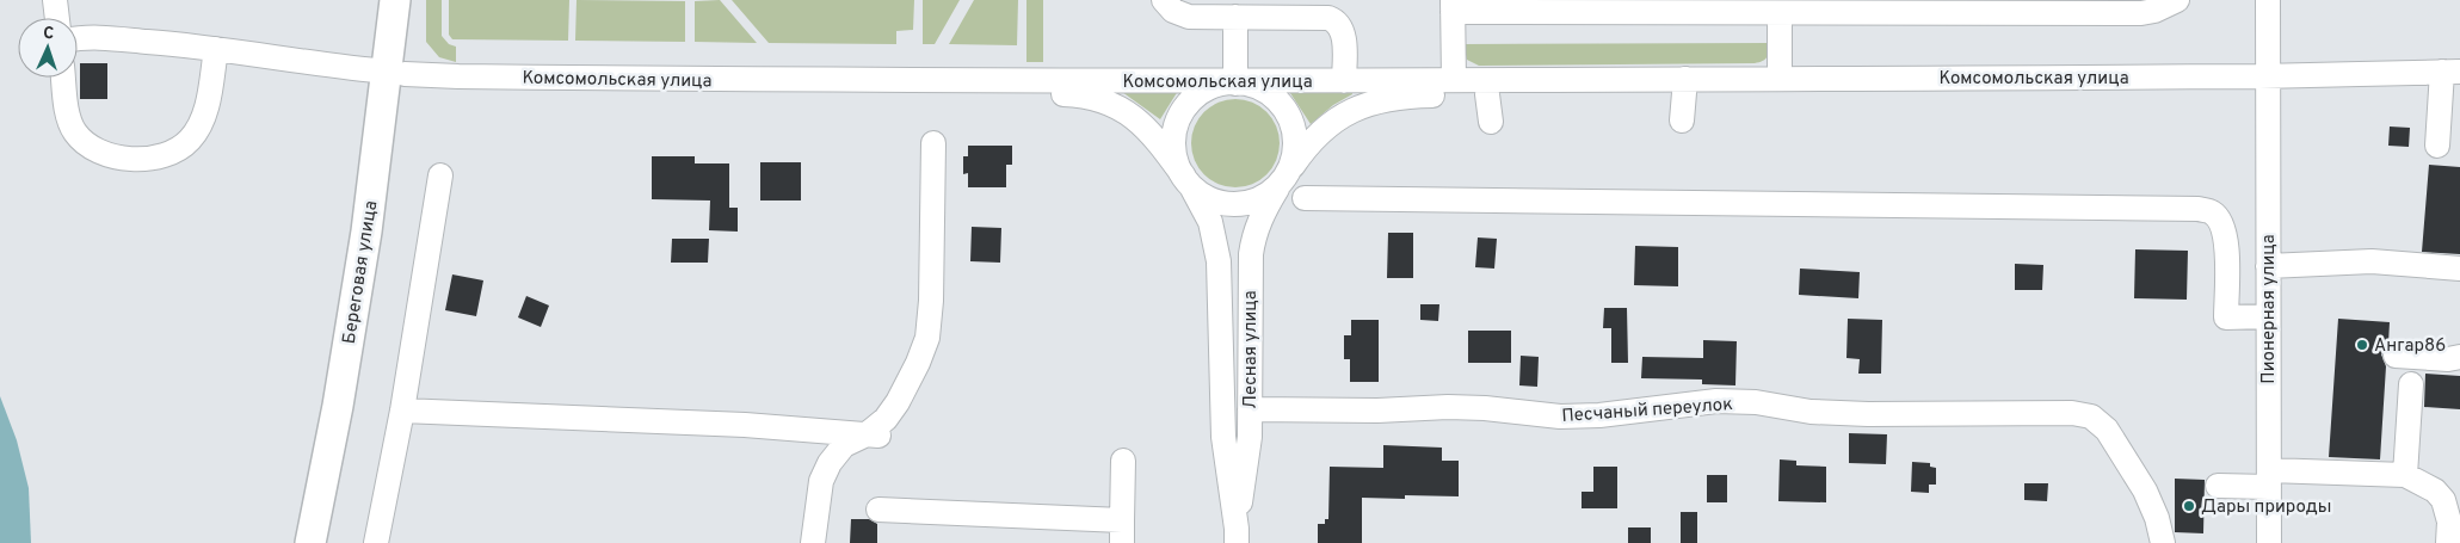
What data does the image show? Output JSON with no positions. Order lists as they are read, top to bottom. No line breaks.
{"streets":{"main road":["Береговая улица"],"street":["Комсомольская улица","Пионерная улица","Лесная улица","Песчаный переулок"]},"crossings":[["Комсомольская улица","Береговая улица"],["Комсомольская улица","Пионерная улица"],["Комсомольская улица","Лесная улица"],["Лесная улица","Песчаный переулок"]],"places":["Ангар86","Дары природы"],"north":"top"}
